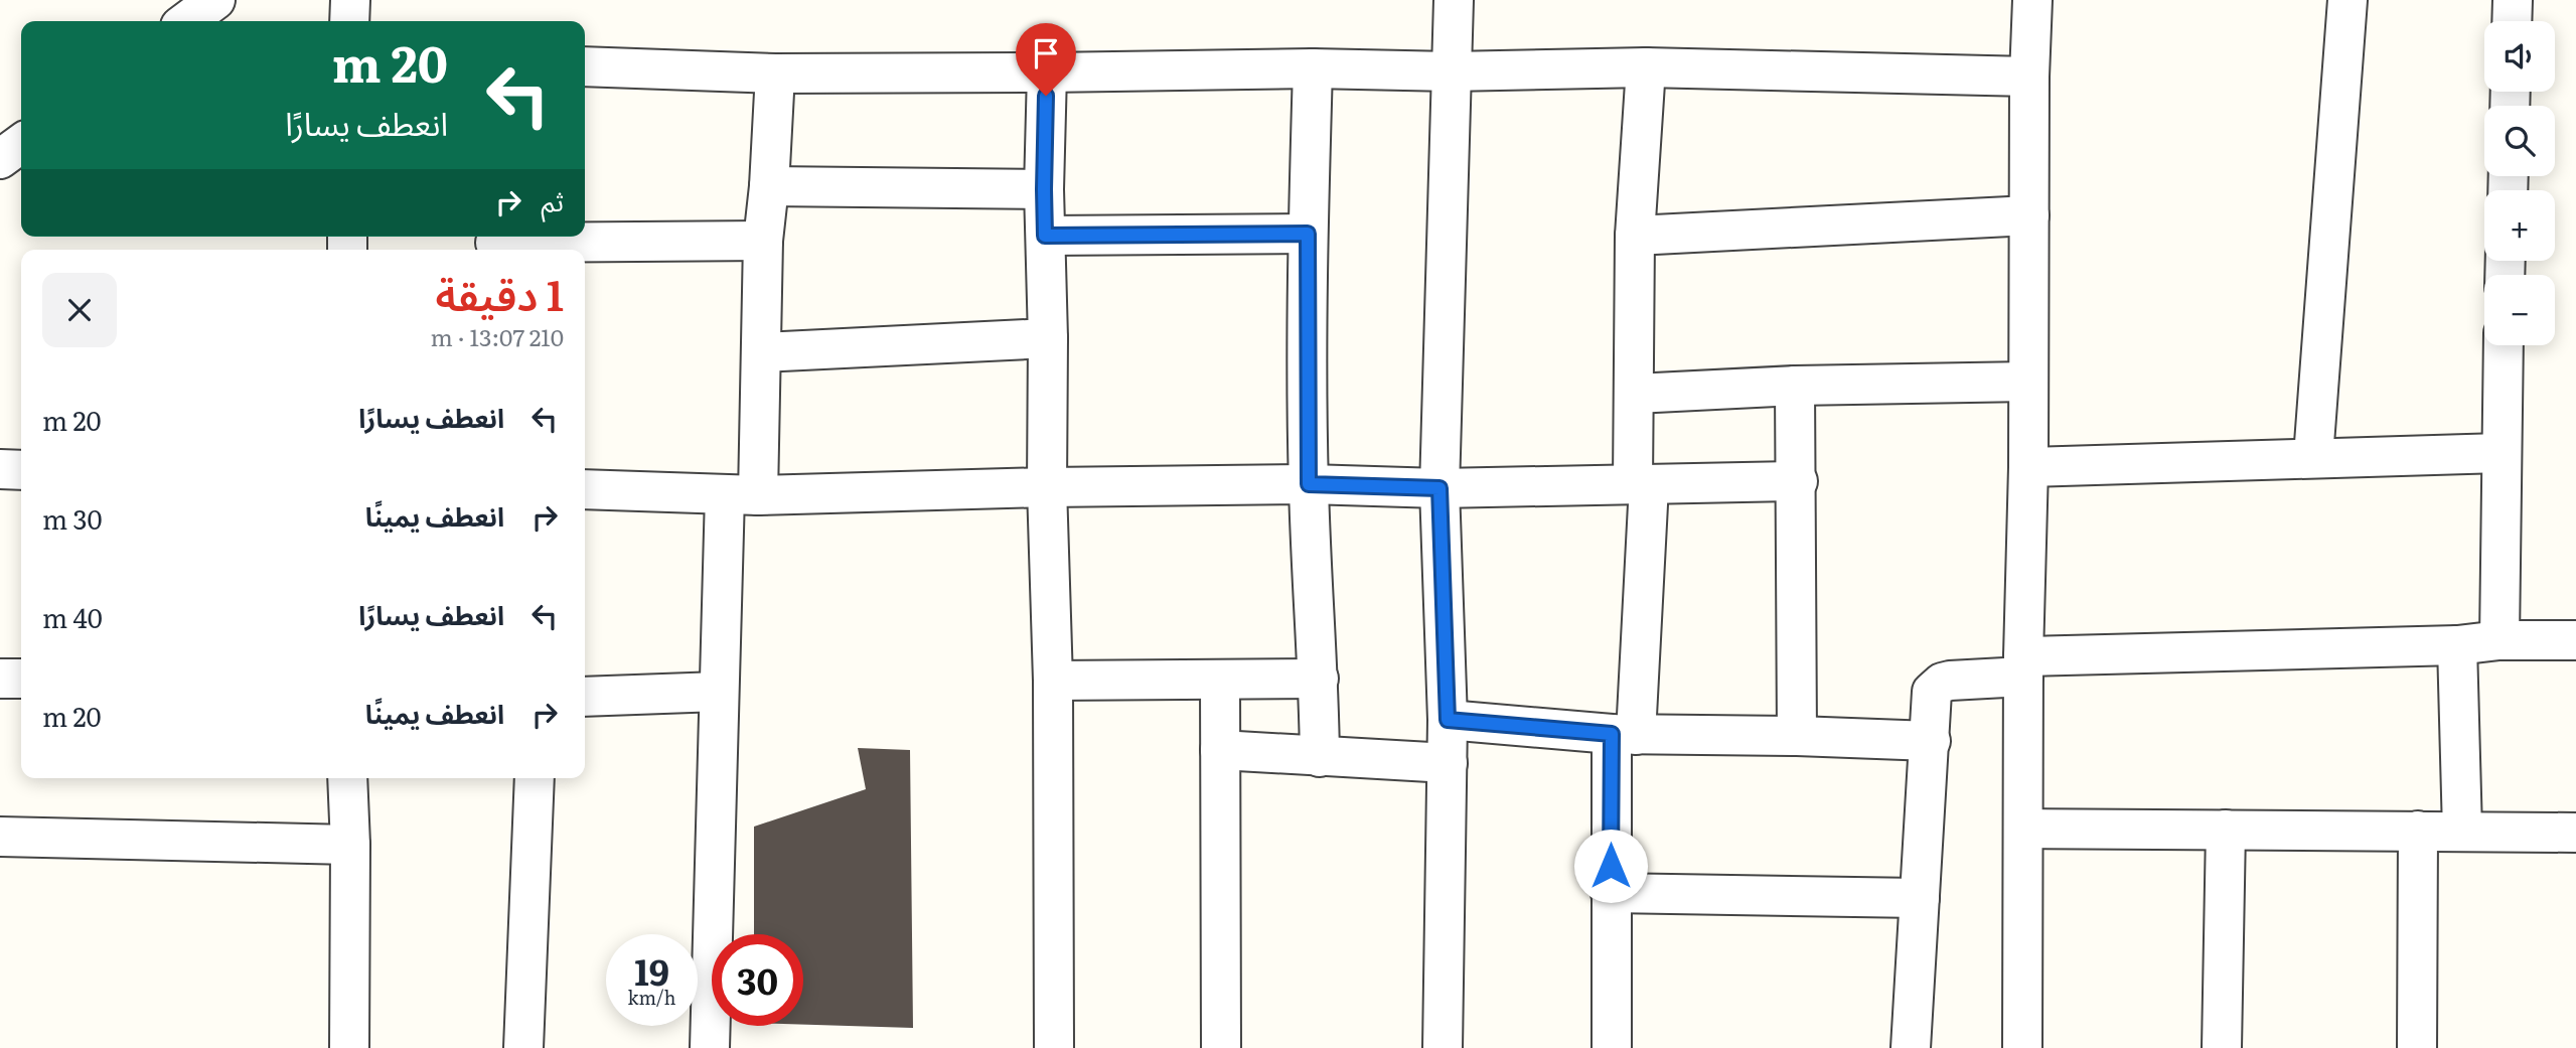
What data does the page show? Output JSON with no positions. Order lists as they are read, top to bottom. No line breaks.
{"page":{"map_buttons":["+","−"],"turn":["20 m","انعطف يسارًا"],"then":"ثم","heading":["1 دقيقة","210 m · 13:07"],"list":[{"name":"انعطف يسارًا","value":"20 m"},{"name":"انعطف يمينًا","value":"30 m"},{"name":"انعطف يسارًا","value":"40 m"},{"name":"انعطف يمينًا","value":"20 m"}],"speed":"19 km/h","limit":"30"}}
